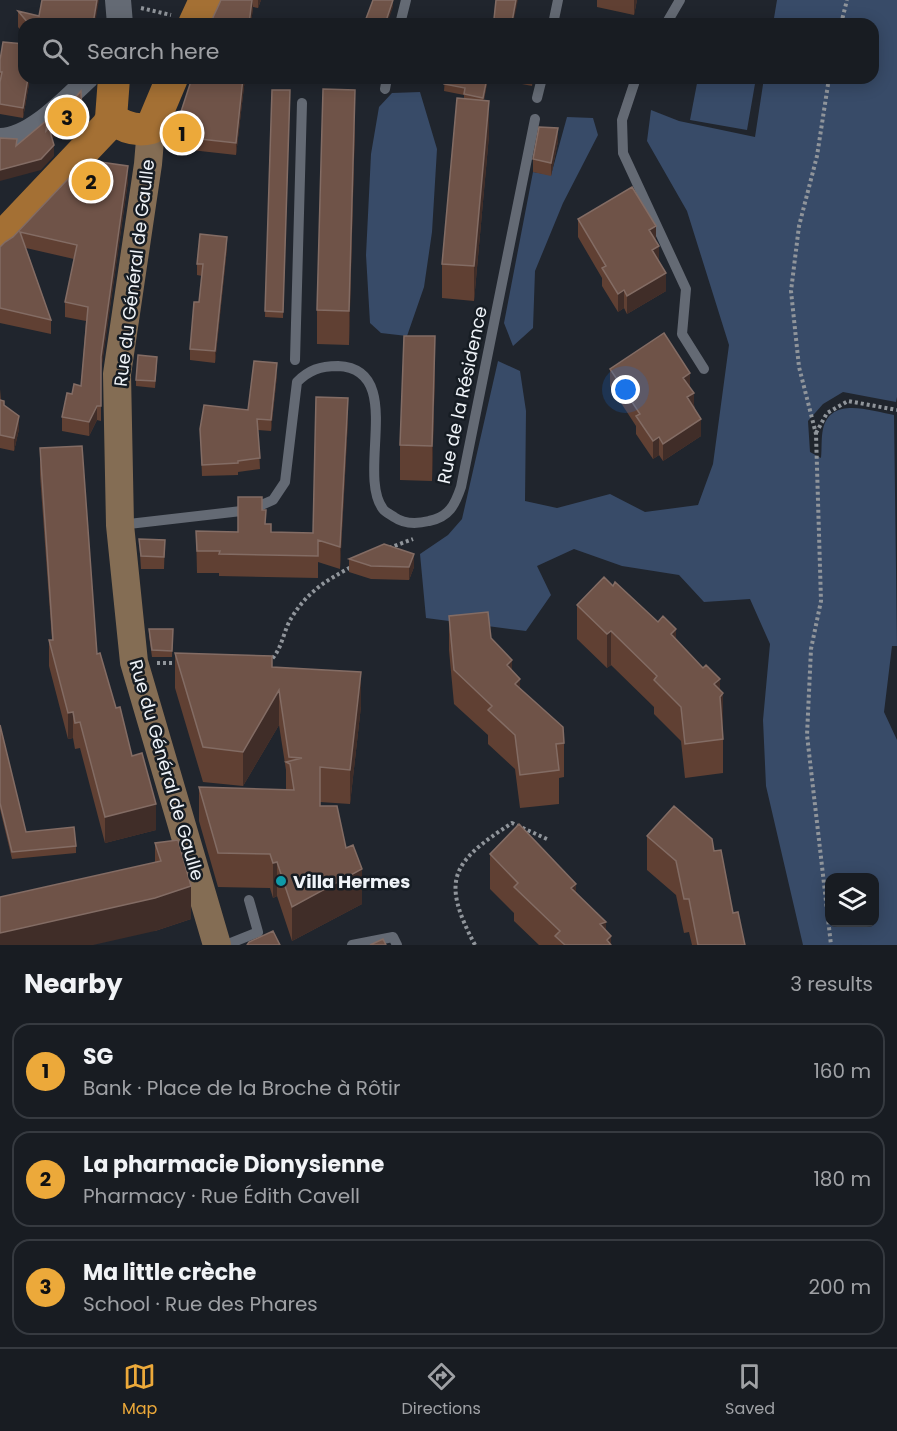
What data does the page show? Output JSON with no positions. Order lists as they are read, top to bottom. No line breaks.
{"streets":{"main road":["Rue du Général de Gaulle"],"lane":["Rue de la Résidence"]},"places":["Villa Hermes"],"page":{"search":"Search here","pins":["3","1","2"],"heading":["Nearby","3 results"],"list":[{"mark":"1","name":"SG","note":"Bank · Place de la Broche à Rôtir","value":"160 m"},{"mark":"2","name":"La pharmacie Dionysienne","note":"Pharmacy · Rue Édith Cavell","value":"180 m"},{"mark":"3","name":"Ma little crèche","note":"School · Rue des Phares","value":"200 m"}],"nav":["Map","Directions","Saved"]}}
